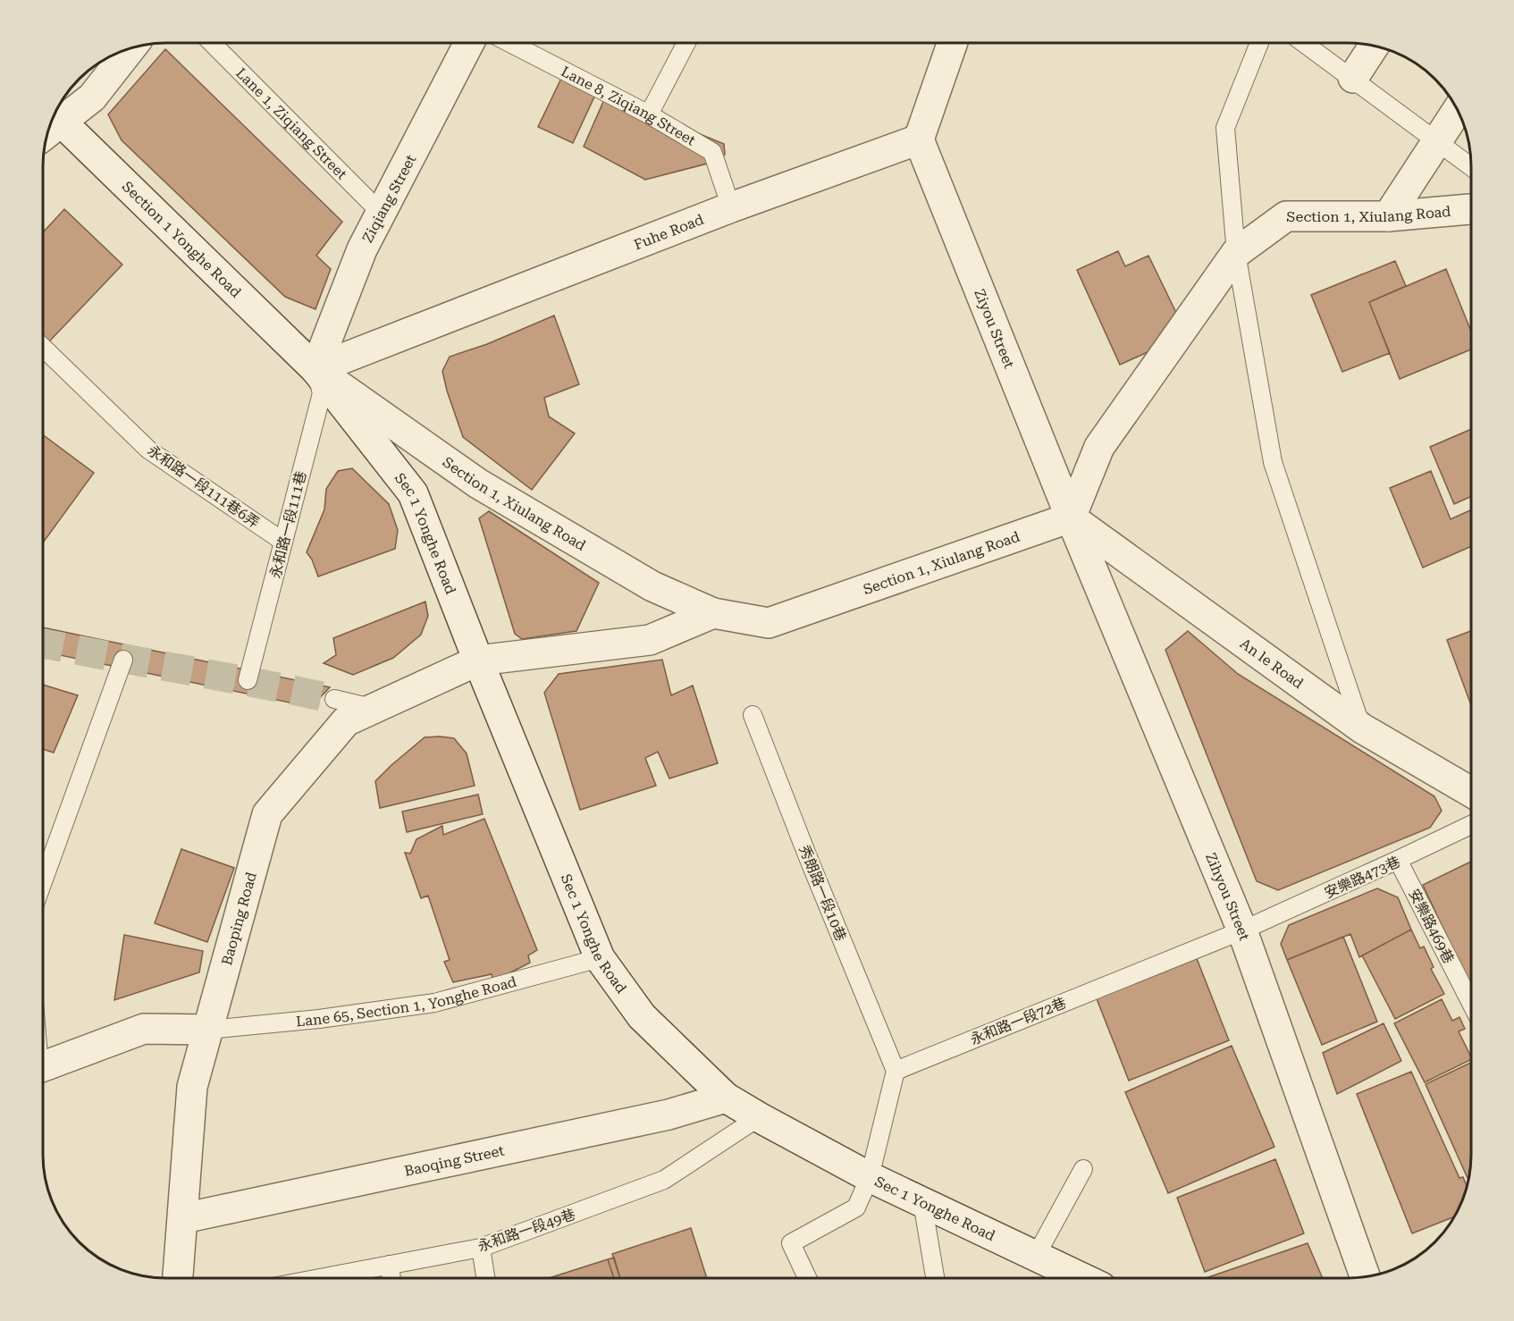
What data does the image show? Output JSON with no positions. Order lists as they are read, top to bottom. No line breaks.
{"streets":{"street":["Ziqiang Street","Section 1, Xiulang Road","Fuhe Road","Section 1 Yonghe Road","Ziyou Street","Sec 1 Yonghe Road","An le Road","Zihyou Street","Baoping Road","Baoqing Street"],"lane":["Lane 8, Ziqiang Street","Lane 1, Ziqiang Street","永和路一段111巷6弄","永和路一段111巷","安樂路473巷","秀朗路一段10巷","安樂路469巷","Lane 65, Section 1, Yonghe Road","永和路一段72巷","永和路一段49巷"]},"crossings":[["Lane 8, Ziqiang Street","Fuhe Road"],["Lane 1, Ziqiang Street","Ziqiang Street"],["Ziqiang Street","Section 1, Xiulang Road"],["Ziqiang Street","Fuhe Road"],["Ziqiang Street","Section 1 Yonghe Road"],["Ziqiang Street","永和路一段111巷"],["Ziqiang Street","Sec 1 Yonghe Road"],["Section 1, Xiulang Road","Fuhe Road"],["Section 1, Xiulang Road","Section 1 Yonghe Road"],["Section 1, Xiulang Road","Ziyou Street"],["Section 1, Xiulang Road","永和路一段111巷"],["Section 1, Xiulang Road","Sec 1 Yonghe Road"],["Section 1, Xiulang Road","An le Road"],["Section 1, Xiulang Road","Zihyou Street"],["Section 1, Xiulang Road","Baoping Road"],["Fuhe Road","Section 1 Yonghe Road"],["Fuhe Road","Ziyou Street"],["Fuhe Road","永和路一段111巷"],["Fuhe Road","Sec 1 Yonghe Road"],["Section 1 Yonghe Road","永和路一段111巷"],["Section 1 Yonghe Road","Sec 1 Yonghe Road"],["Ziyou Street","An le Road"],["Ziyou Street","Zihyou Street"],["永和路一段111巷6弄","永和路一段111巷"],["永和路一段111巷","Sec 1 Yonghe Road"],["Sec 1 Yonghe Road","Baoping Road"],["Sec 1 Yonghe Road","Lane 65, Section 1, Yonghe Road"],["Sec 1 Yonghe Road","Baoqing Street"],["Sec 1 Yonghe Road","永和路一段49巷"],["An le Road","Zihyou Street"],["安樂路473巷","Zihyou Street"],["安樂路473巷","安樂路469巷"],["安樂路473巷","永和路一段72巷"],["秀朗路一段10巷","永和路一段72巷"],["Zihyou Street","永和路一段72巷"],["Baoping Road","Lane 65, Section 1, Yonghe Road"],["Baoping Road","Baoqing Street"]]}
